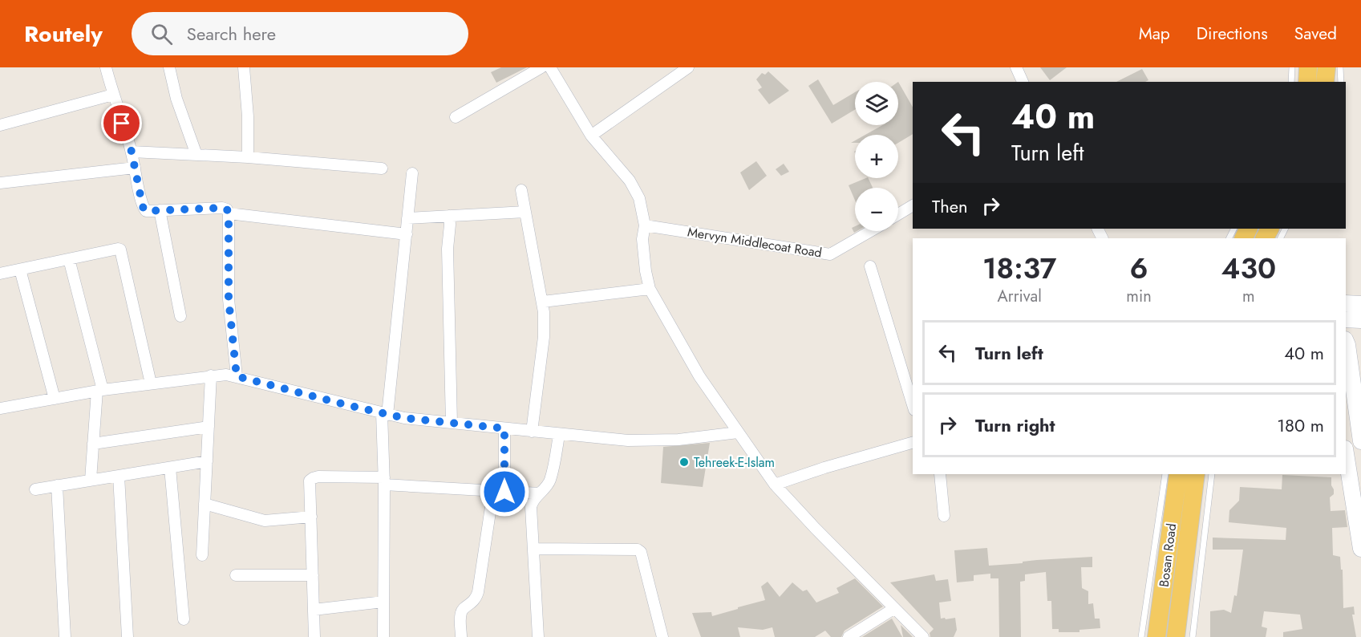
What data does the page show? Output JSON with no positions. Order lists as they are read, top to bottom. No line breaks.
{"streets":{"main road":["Bosan Road"],"street":["Mervyn Middlecoat Road"]},"places":["Tehreek-E-Islam"],"page":{"header":"Routely","search":"Search here","nav":["Map","Directions","Saved"],"map_buttons":["+","−"],"turn":["40 m","Turn left"],"then":"Then","eta":["18:37","Arrival","6","min","430","m"],"list":[{"name":"Turn left","value":"40 m"},{"name":"Turn right","value":"180 m"}]}}
